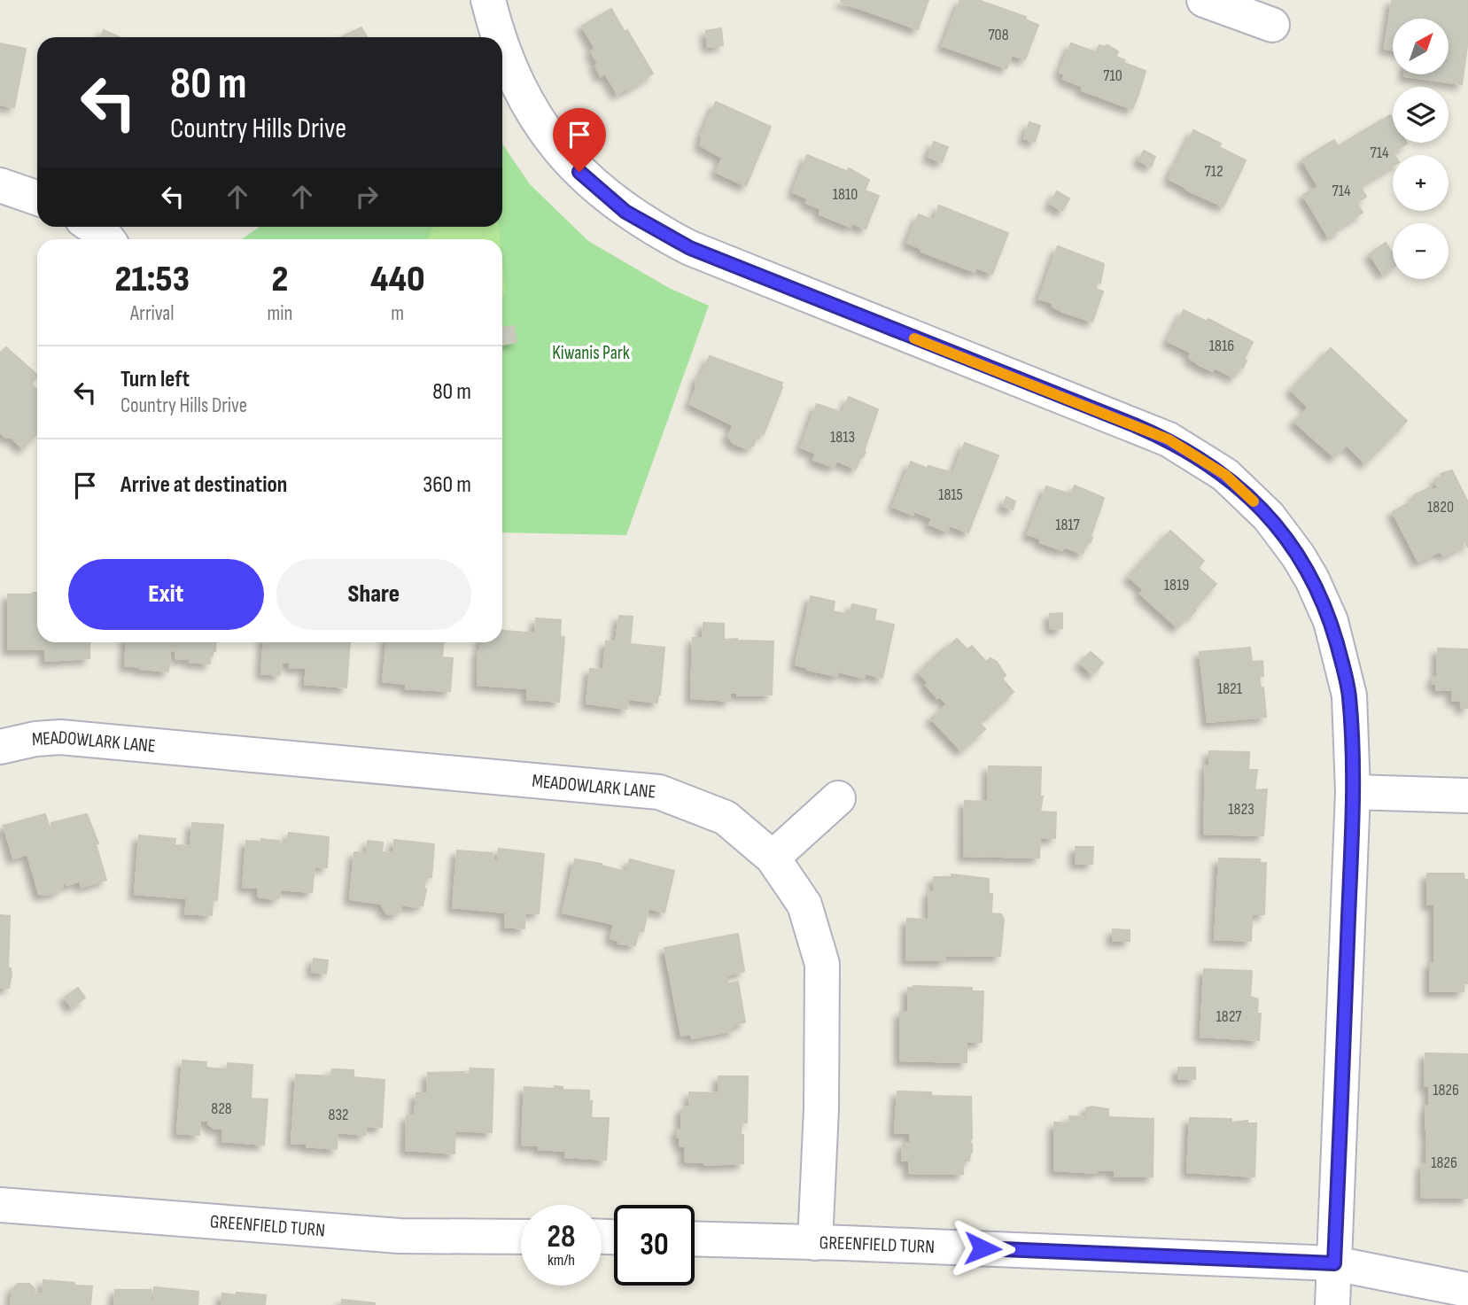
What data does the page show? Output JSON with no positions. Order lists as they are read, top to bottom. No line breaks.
{"streets":{"street":["MEADOWLARK LANE","GREENFIELD TURN"]},"crossings":[["MEADOWLARK LANE","GREENFIELD TURN"]],"parks":["Kiwanis Park"],"house_numbers":["708","710","714","712","714","1810","1816","1813","1815","1820","1817","1819","1821","1823","1827","1826","828","832","1826"],"north":"top right","page":{"map_buttons":["+","−"],"turn":["80 m","Country Hills Drive"],"eta":["21:53","Arrival","2","min","440","m"],"list":[{"name":"Turn left","note":"Country Hills Drive","value":"80 m"},{"name":"Arrive at destination","value":"360 m"}],"buttons":["Exit","Share"],"speed":"28 km/h","limit":"30"}}
